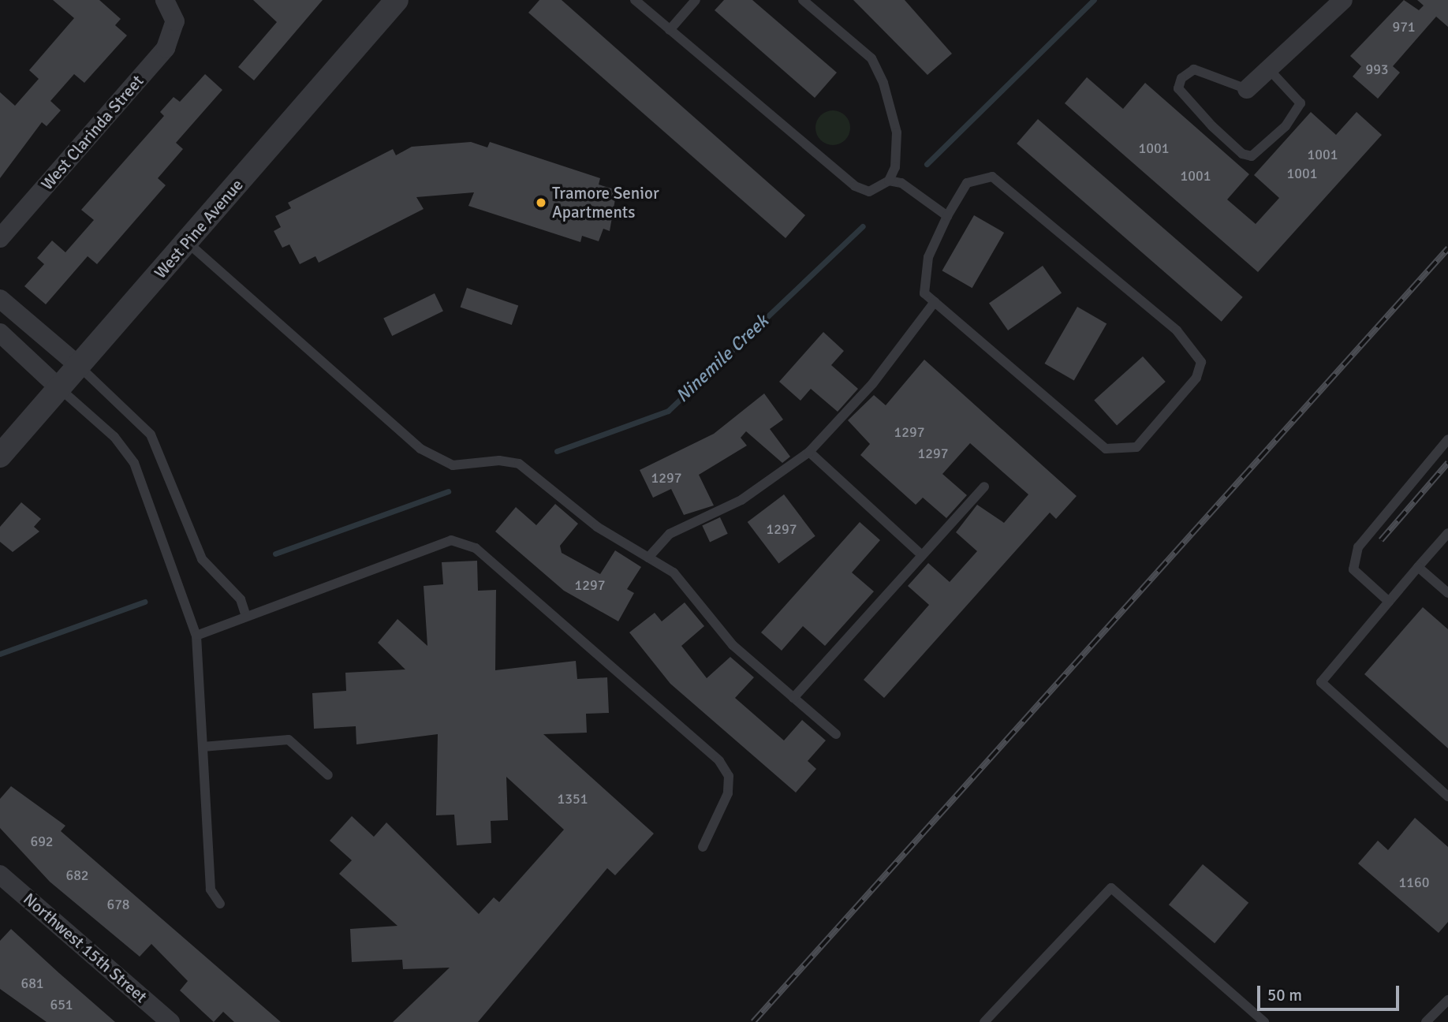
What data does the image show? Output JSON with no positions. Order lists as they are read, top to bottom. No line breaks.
{"streets":{"street":["West Clarinda Street","West Pine Avenue","Northwest 15th Street"]},"water":["Ninemile Creek"],"places":["Tramore Senior Apartments"],"house_numbers":["971","993","1001","1001","1001","1001","1297","1297","1297","1297","1297","1351","692","682","1160","678","681","651"],"scale_bar":"50 m"}
